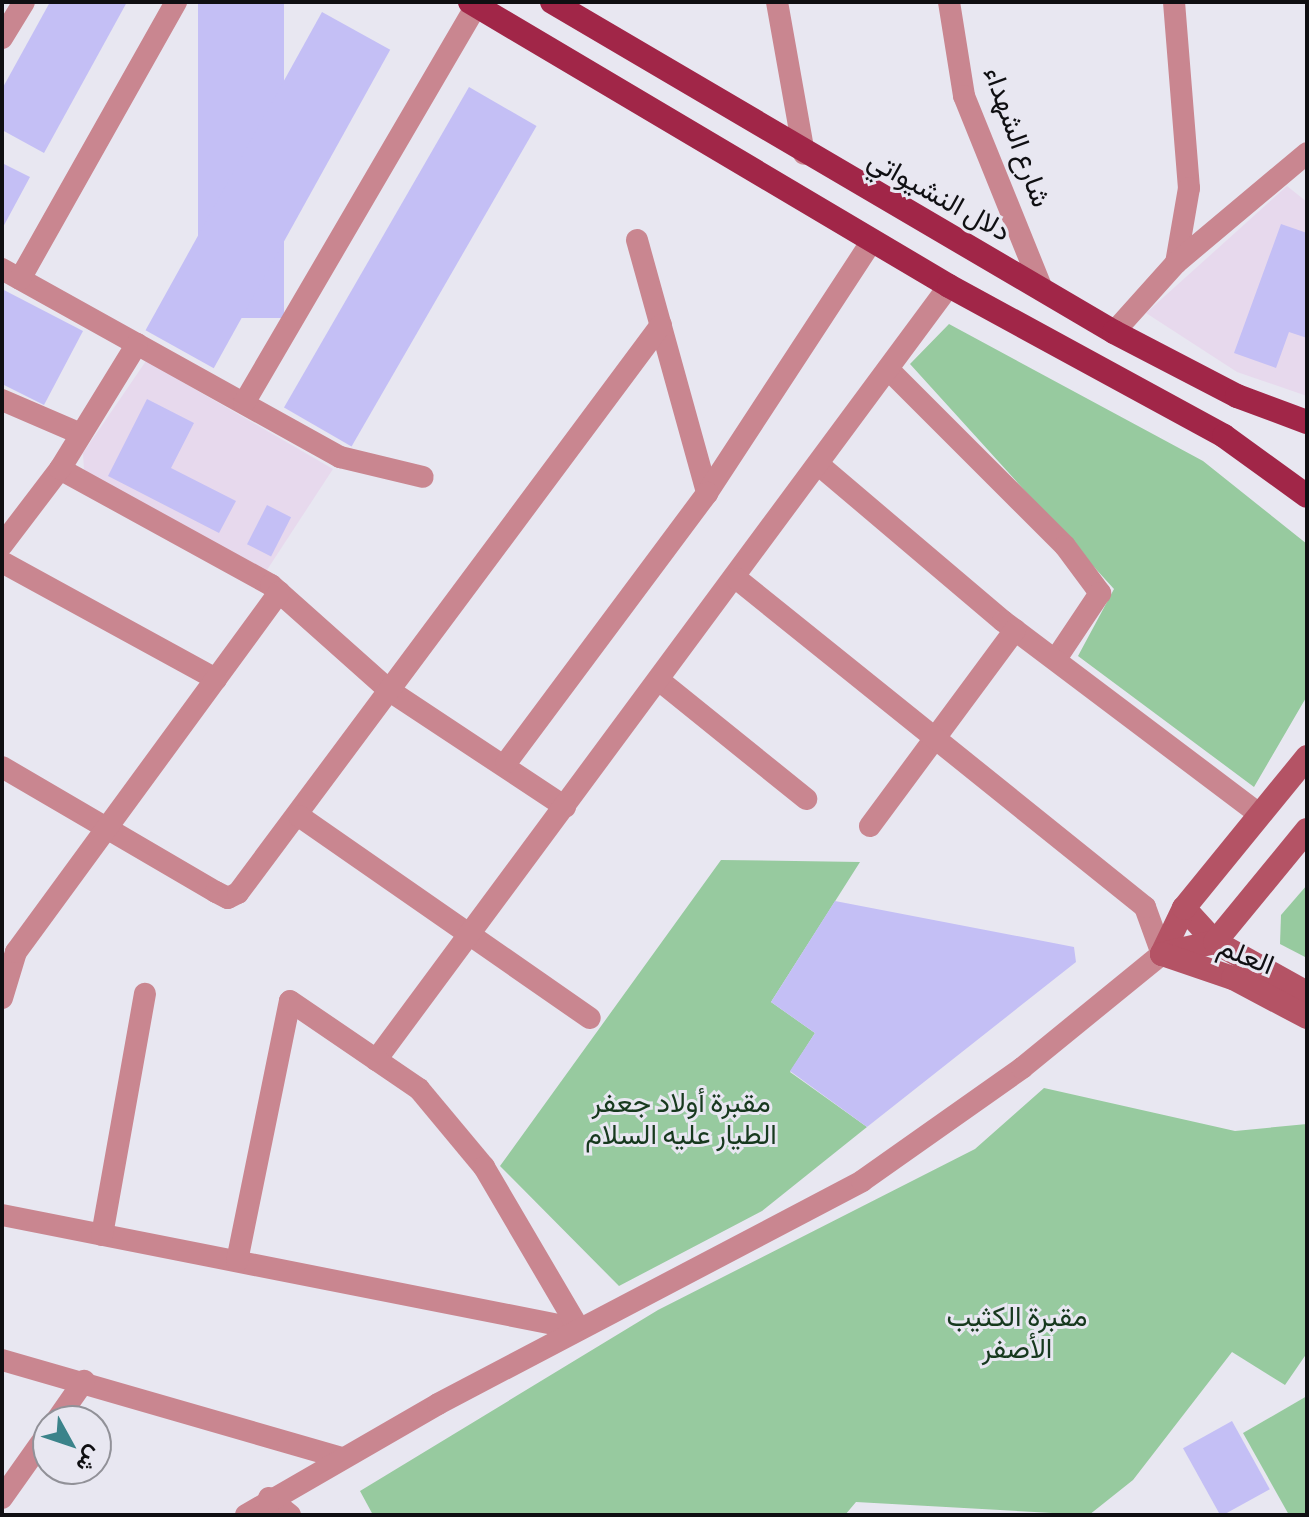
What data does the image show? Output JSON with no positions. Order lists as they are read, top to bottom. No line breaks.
{"streets":{"main road":["دلال النشيواتي","العلم"],"street":["شارع الشهداء"]},"crossings":[["شارع الشهداء","دلال النشيواتي"]],"parks":["مقبرة أولاد جعفر الطيار عليه السلام","مقبرة الكثيب الأصفر"],"north":"bottom right"}
